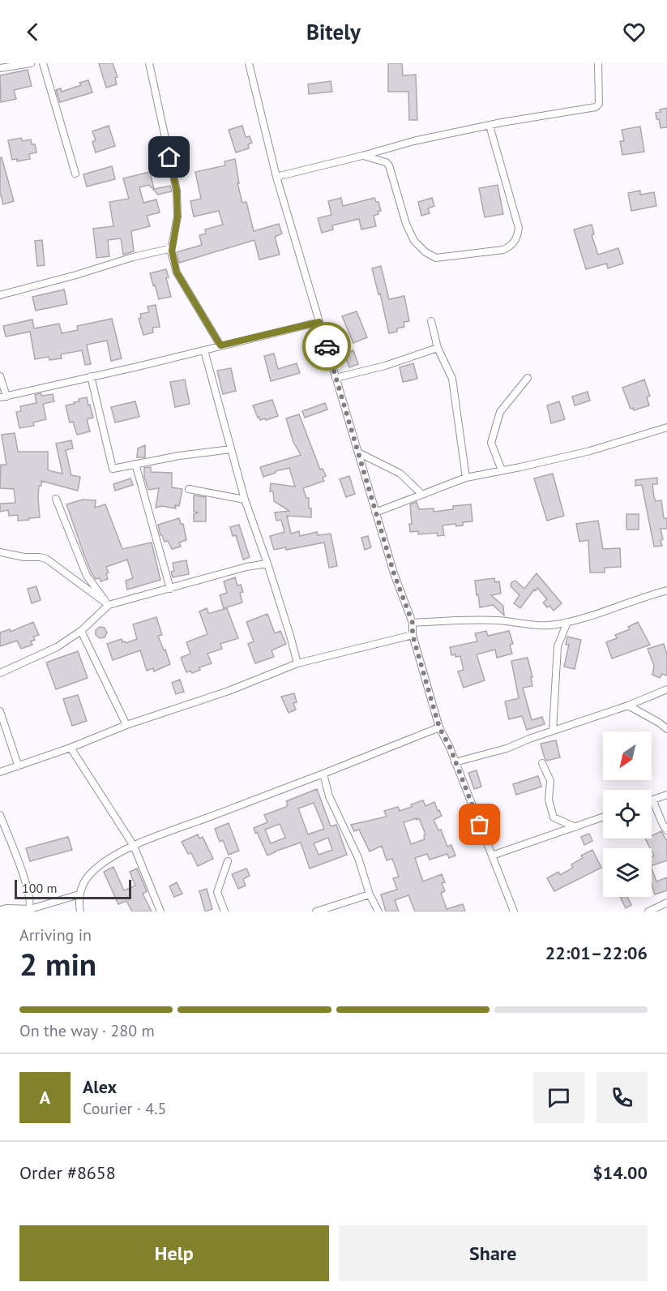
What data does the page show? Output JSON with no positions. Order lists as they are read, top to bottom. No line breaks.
{"scale_bar":"100 m","north":"bottom left","page":{"header":"Bitely","scale":"100 m","heading":["2 min","Arriving in","22:01–22:06"],"panel":["Alex","Courier · 4.5","Order #8658","$14.00"],"bar":"On the way · 280 m","round":"A","buttons":["Help","Share"]}}
